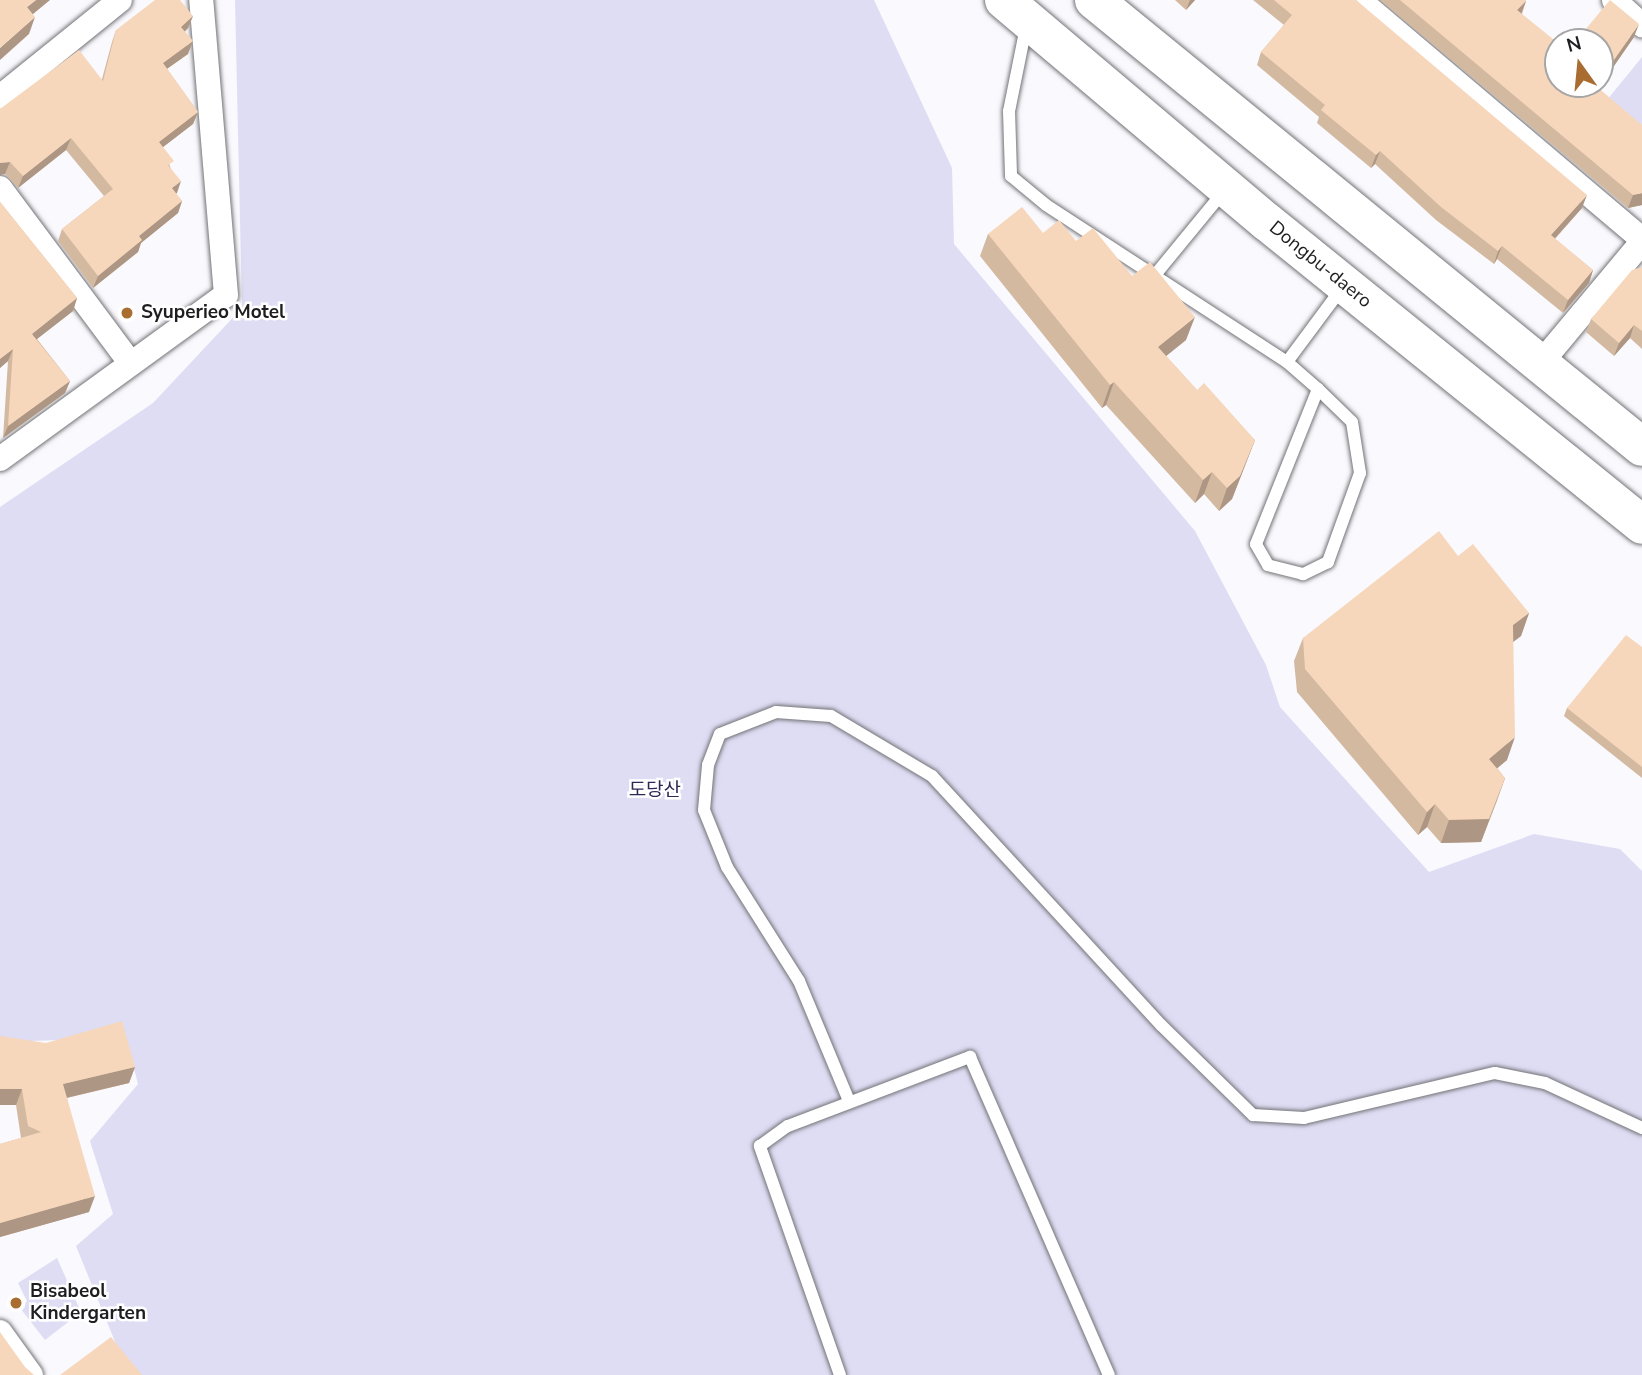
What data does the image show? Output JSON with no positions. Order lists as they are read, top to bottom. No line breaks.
{"streets":{"main road":["Dongbu-daero"]},"parks":["도당산"],"places":["Syuperieo Motel","Bisabeol Kindergarten"],"north":"top"}
